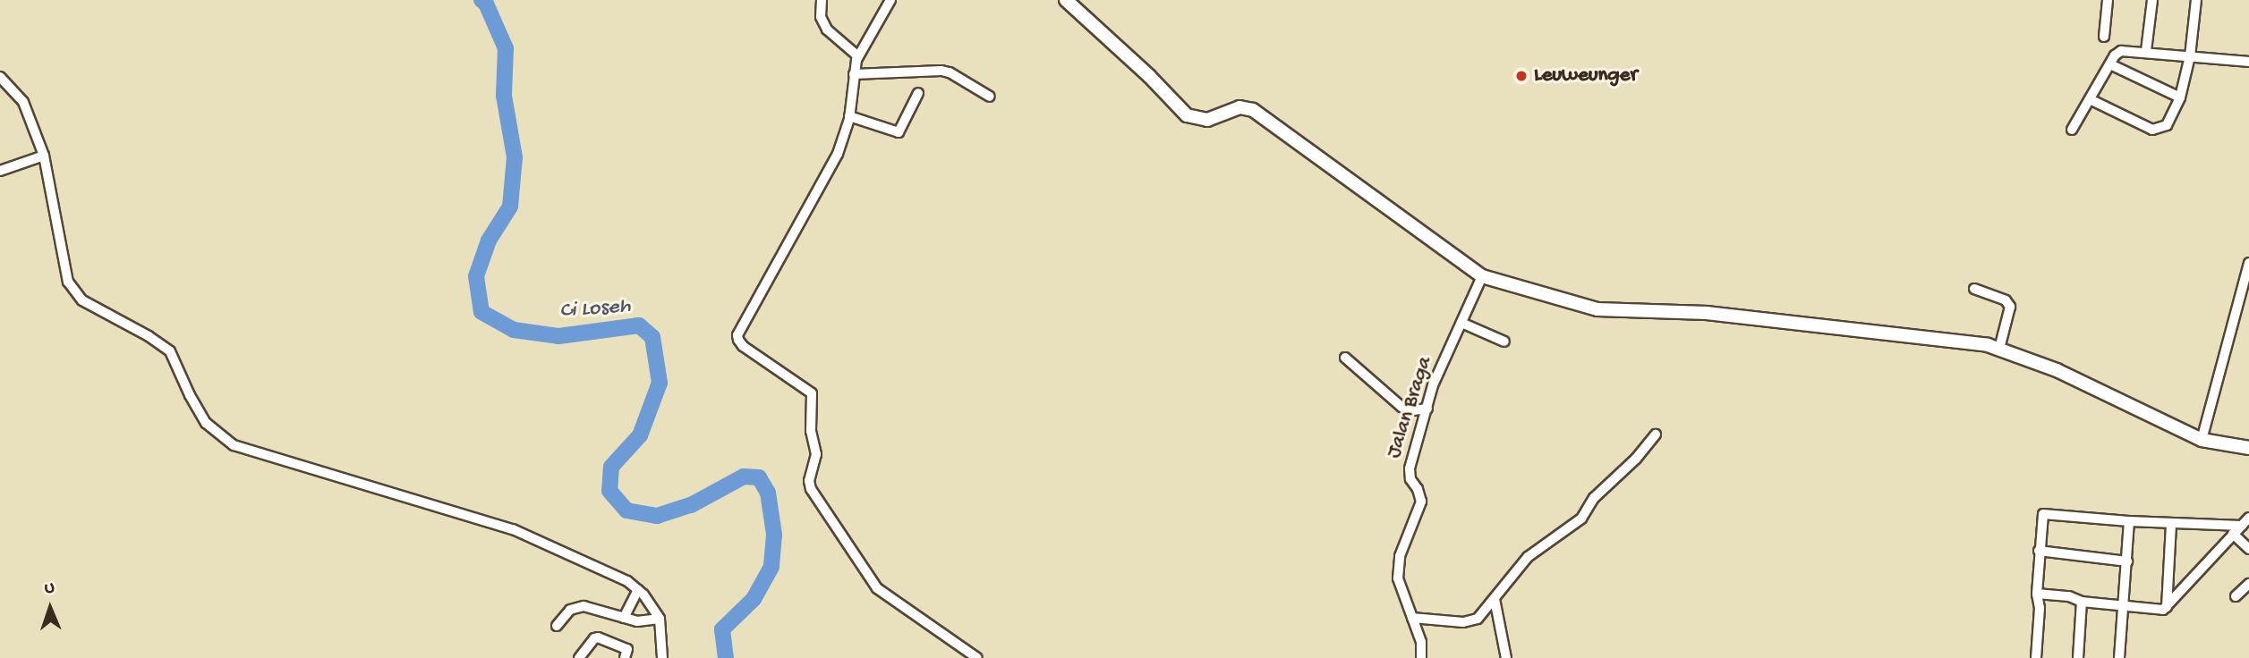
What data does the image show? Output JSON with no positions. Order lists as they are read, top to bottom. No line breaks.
{"streets":{"street":["Jalan Braga"]},"water":["Ci Loseh"],"places":["Leuweunger"],"north":"top"}
